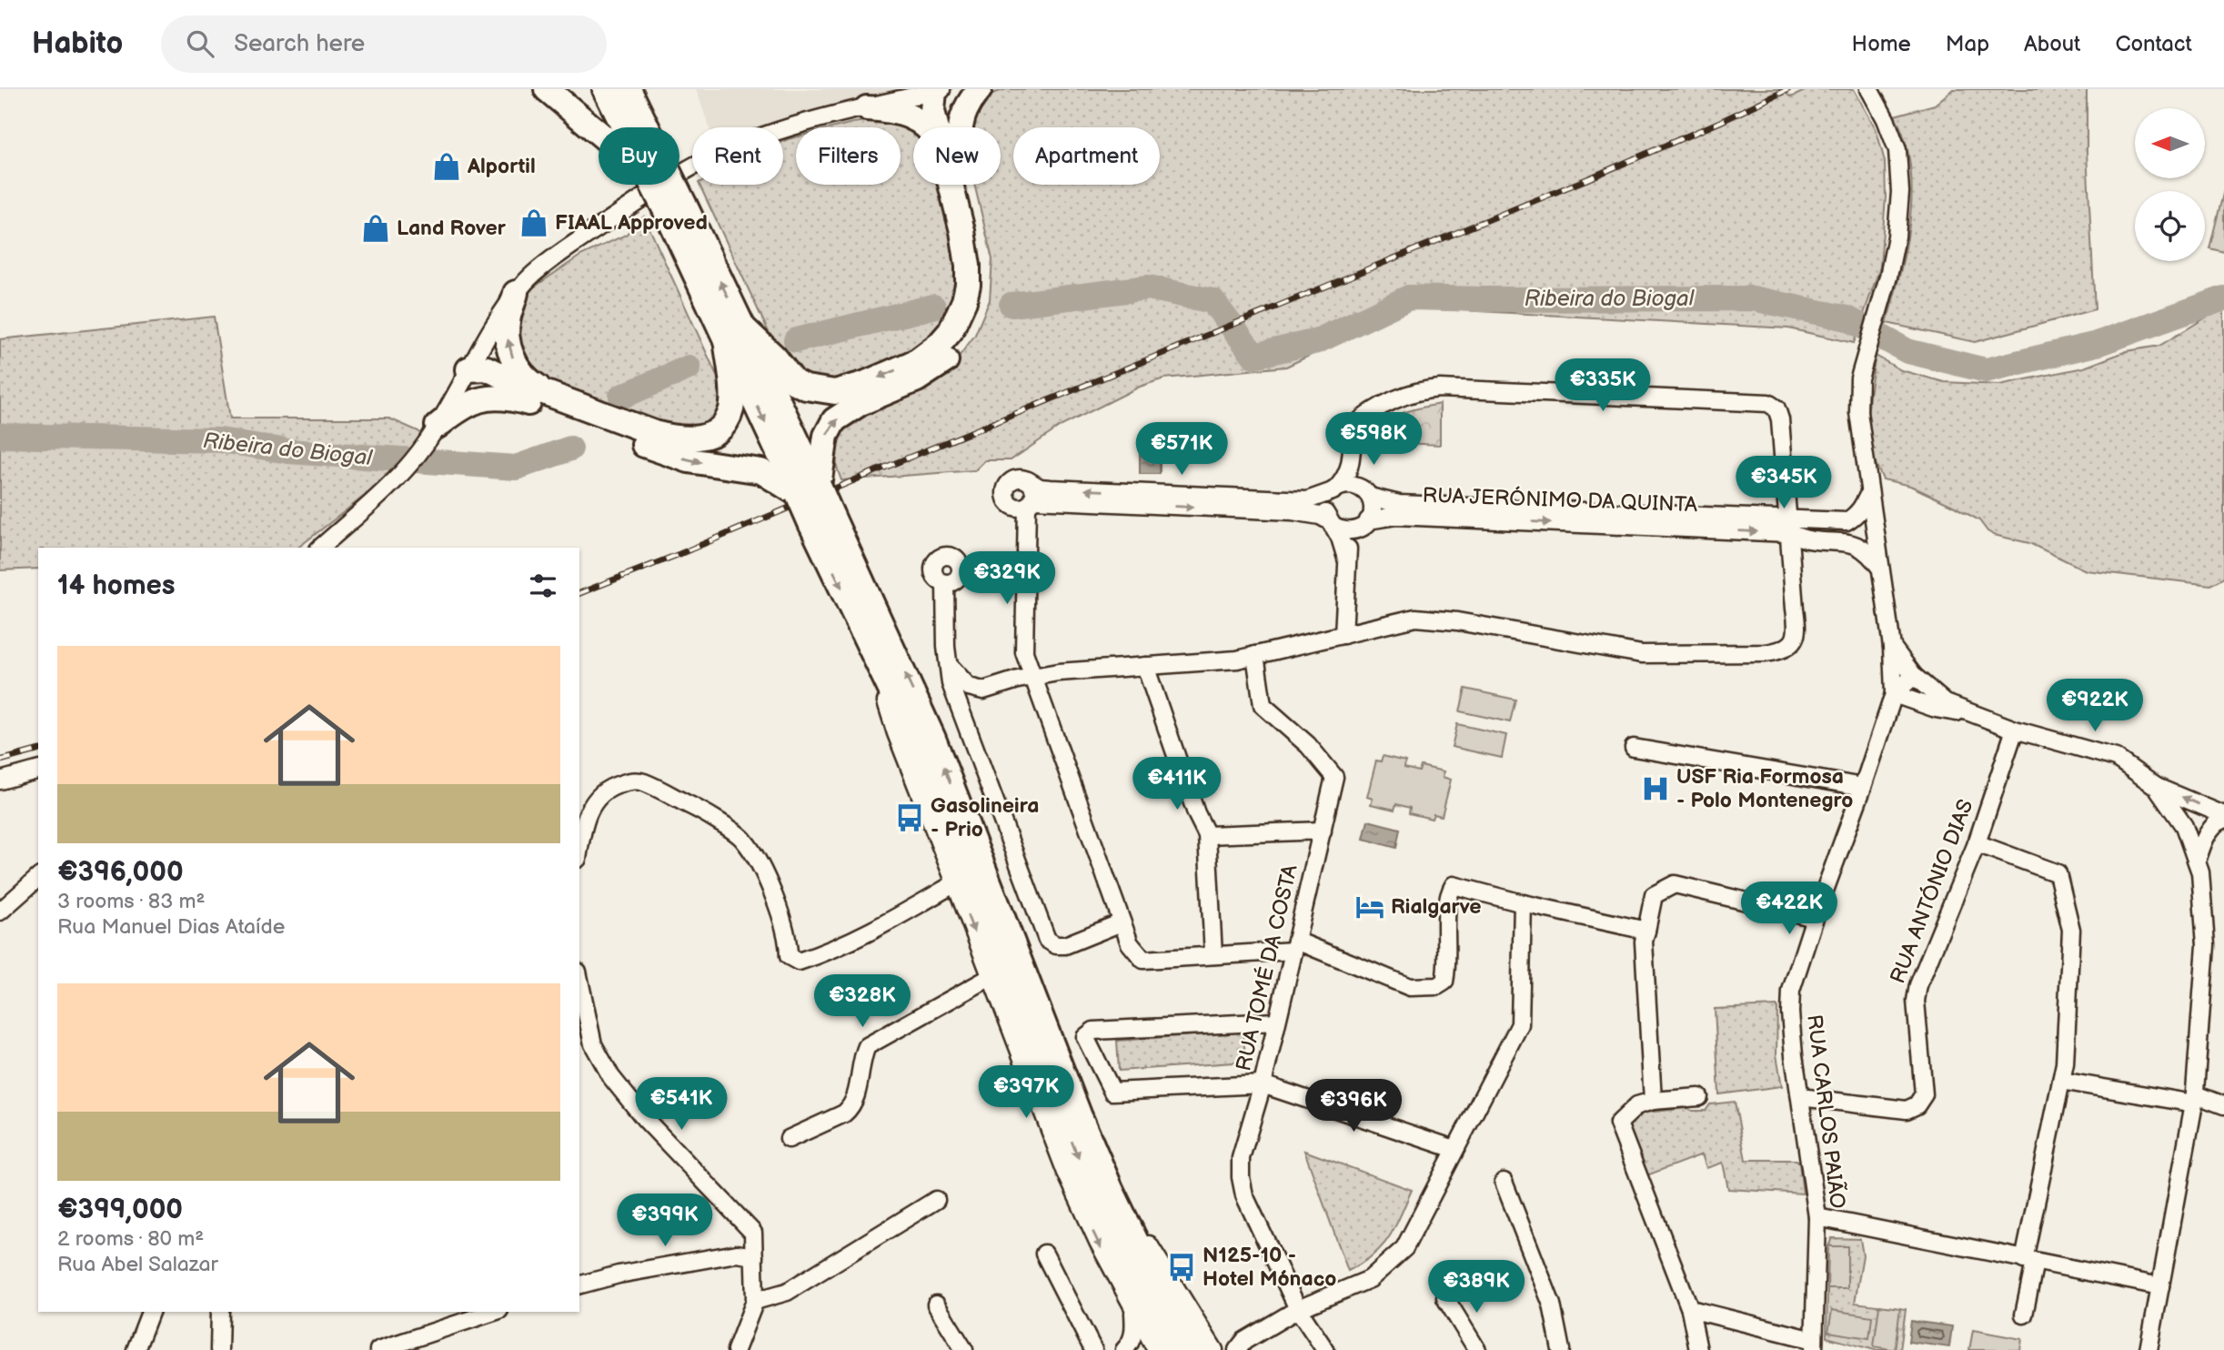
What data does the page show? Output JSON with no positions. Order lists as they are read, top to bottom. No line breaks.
{"streets":{"street":["RUA JERÓNIMO DA QUINTA","RUA ANTÓNIO DIAS","RUA TOMÉ DA COSTA","RUA CARLOS PAIÃO"]},"crossings":[["RUA ANTÓNIO DIAS","RUA CARLOS PAIÃO"]],"water":["Ribeira do Biogal"],"places":{"shop":["Alportil","FIAAL Approved","Land Rover"],"hospital":["USF Ria Formosa - Polo Montenegro"],"bus stop":["Gasolineira - Prio","N125-10 - Hotel Mónaco"],"hotel":["Rialgarve"]},"north":"left","page":{"header":"Habito","search":"Search here","nav":["Home","Map","About","Contact"],"chip":["Buy","Rent","Filters","New","Apartment"],"price":["€335K","€598K","€571K","€345K","€329K","€922K","€411K","€422K","€328K","€397K","€541K","€396K","€399K","€389K"],"heading":"14 homes","list":[{"name":"€396,000","note":"3 rooms · 83 m² · Rua Manuel Dias Ataíde"},{"name":"€399,000","note":"2 rooms · 80 m² · Rua Abel Salazar"}]}}
